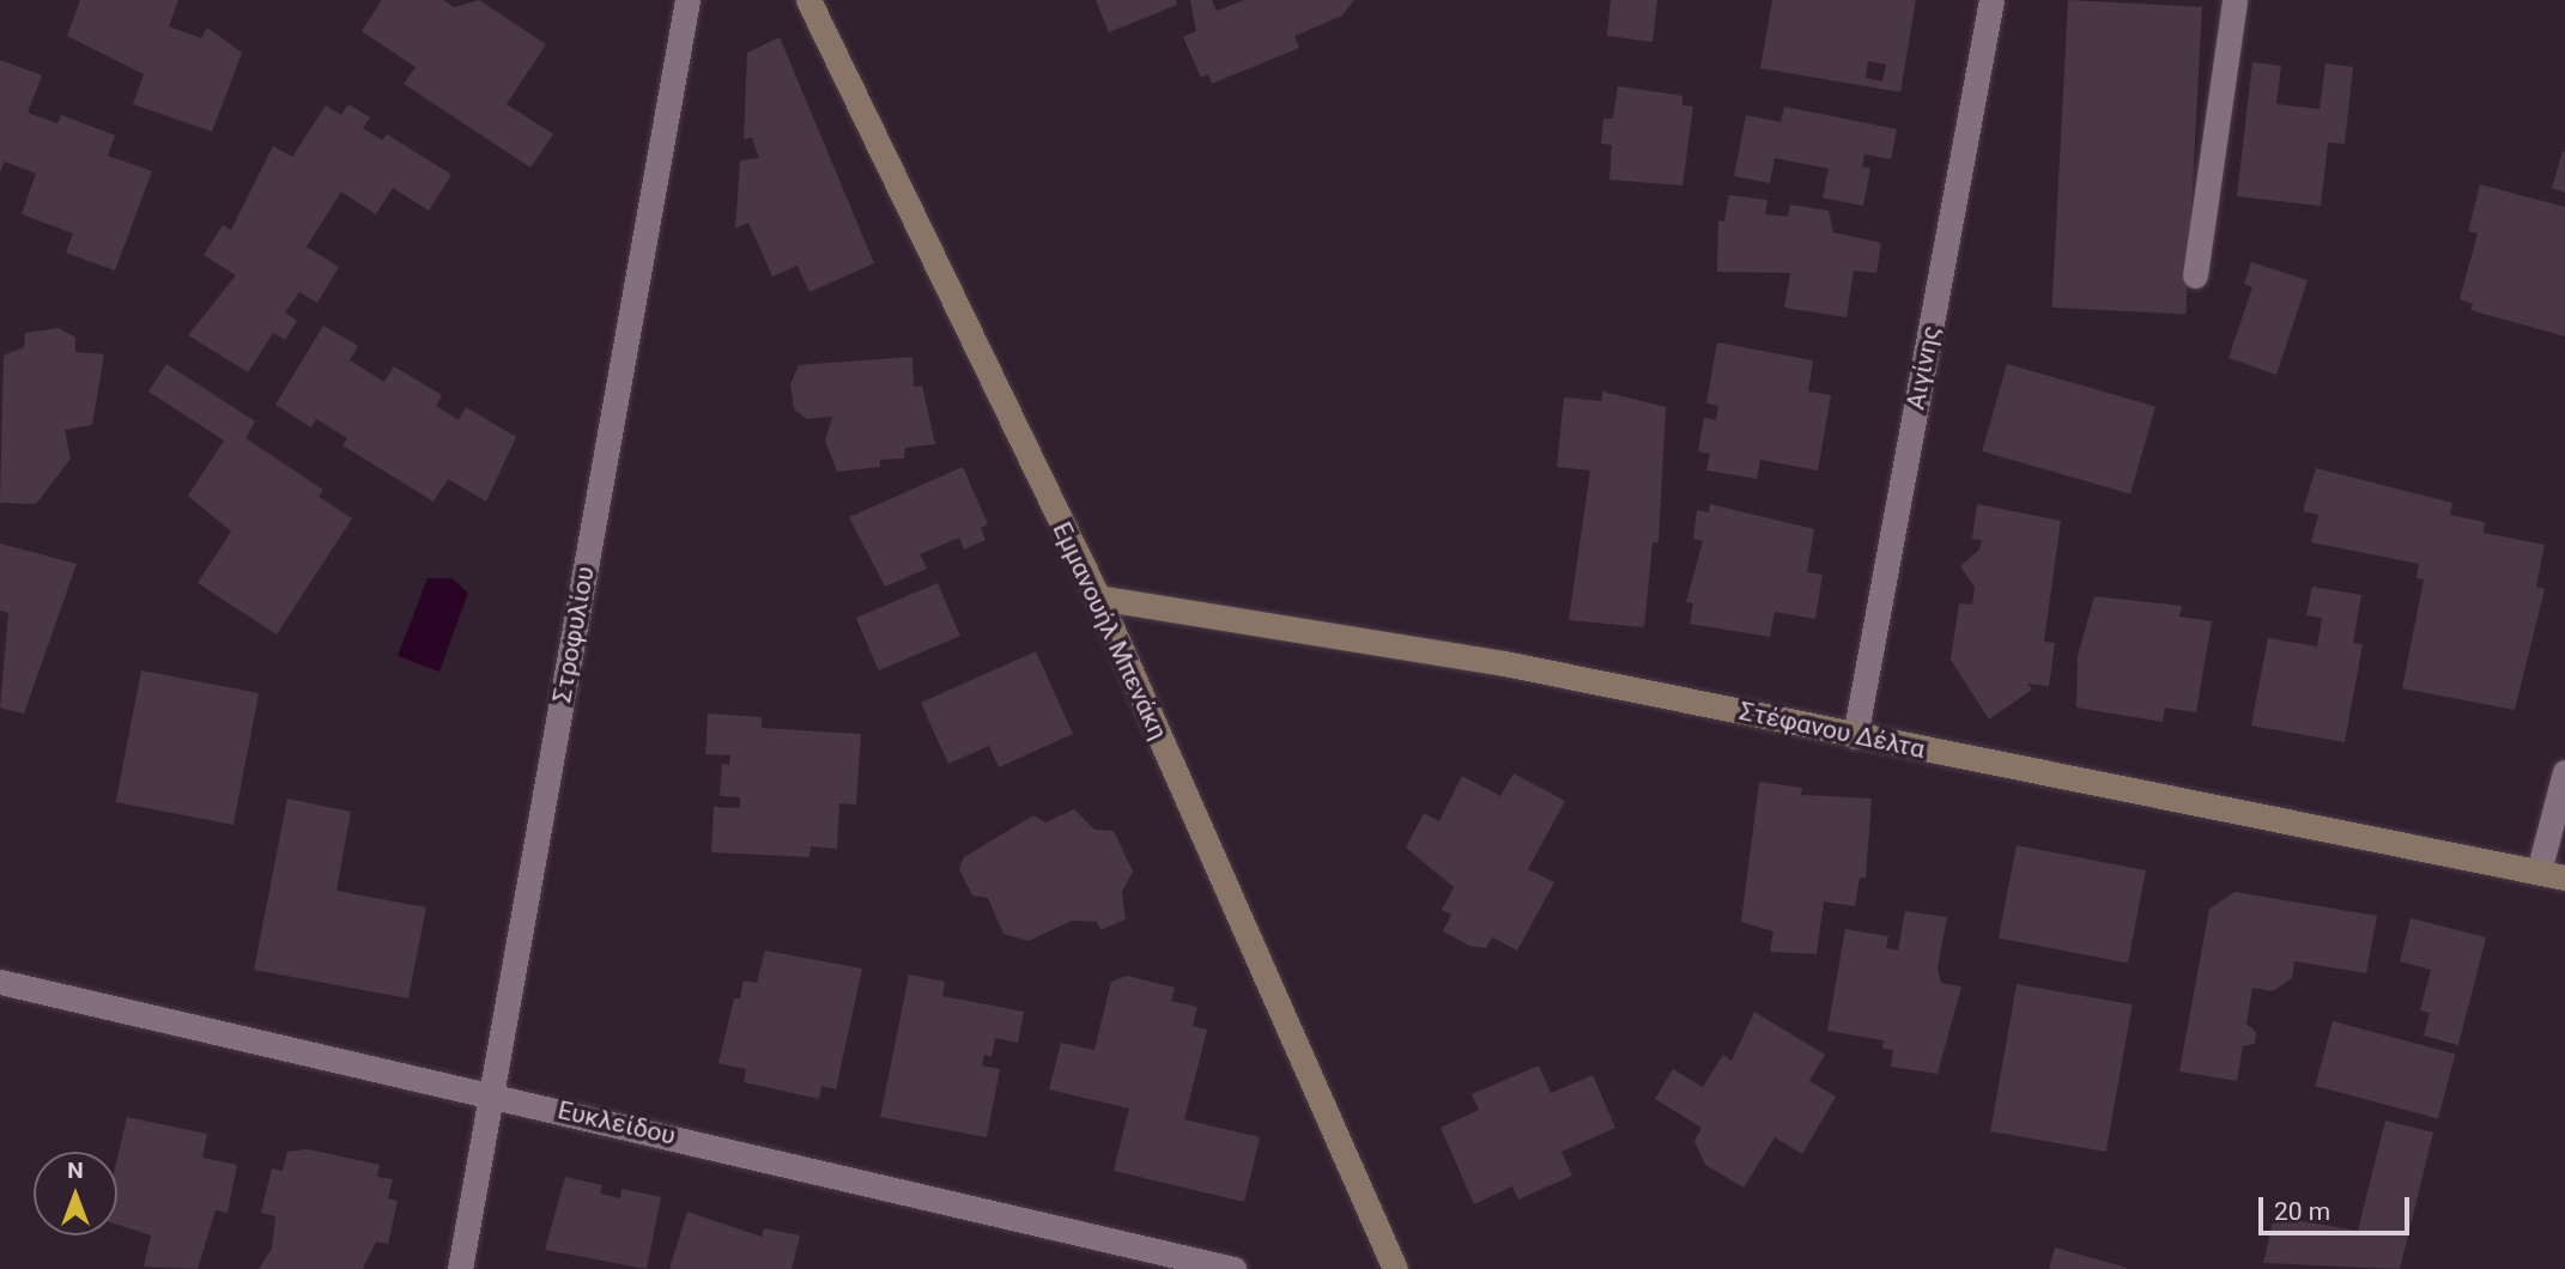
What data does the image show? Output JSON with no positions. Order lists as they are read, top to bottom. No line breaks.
{"streets":{"street":["Αιγίνης","Εμμανουήλ Μπενάκη","Στροφυλίου","Στέφανου Δέλτα","Ευκλείδου"]},"crossings":[["Αιγίνης","Στέφανου Δέλτα"],["Εμμανουήλ Μπενάκη","Στέφανου Δέλτα"],["Στροφυλίου","Ευκλείδου"]],"scale_bar":"20 m","north":"top"}
